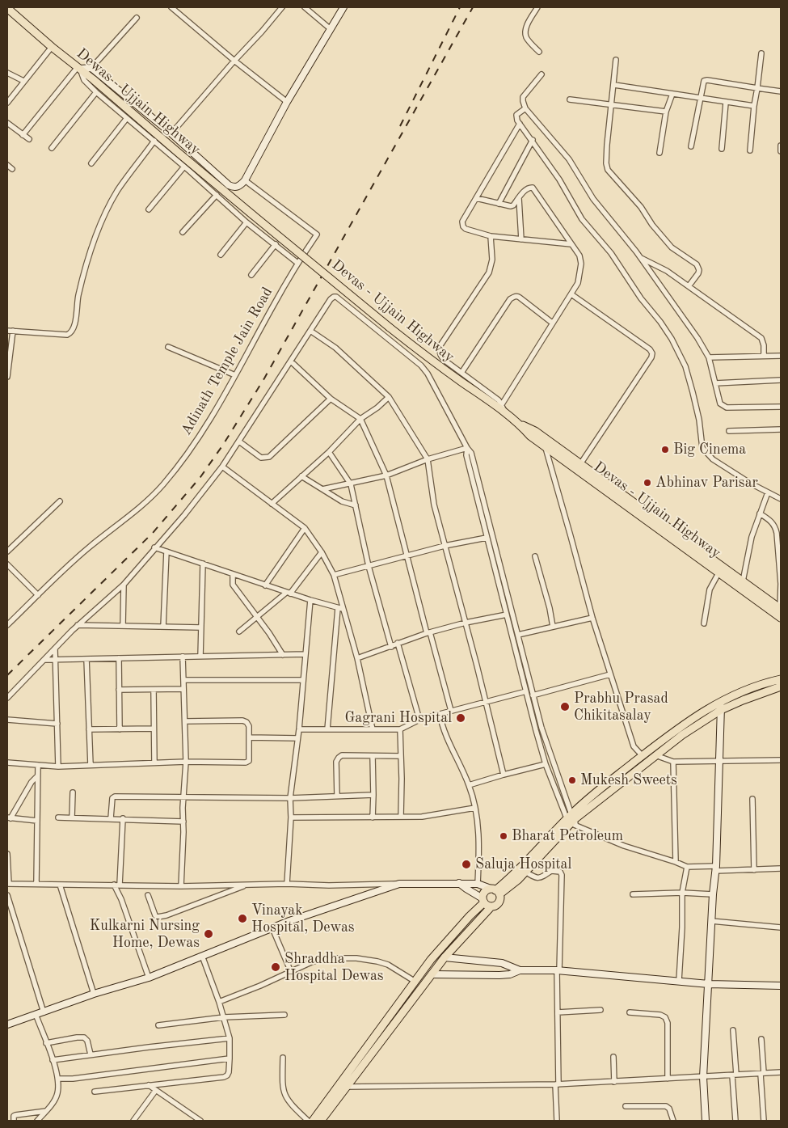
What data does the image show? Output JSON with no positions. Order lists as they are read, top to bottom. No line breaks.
{"streets":{"main road":["Dewas - Ujjain Highway","Devas - Ujjain Highway"],"street":["Adinath Temple Jain Road"]},"crossings":[["Dewas - Ujjain Highway","Devas - Ujjain Highway"]],"places":["Big Cinema","Abhinav Parisar","Prabhu Prasad Chikitasalay","Gagrani Hospital","Mukesh Sweets","Bharat Petroleum","Saluja Hospital","Vinayak Hospital, Dewas","Kulkarni Nursing Home, Dewas","Shraddha Hospital Dewas"]}
